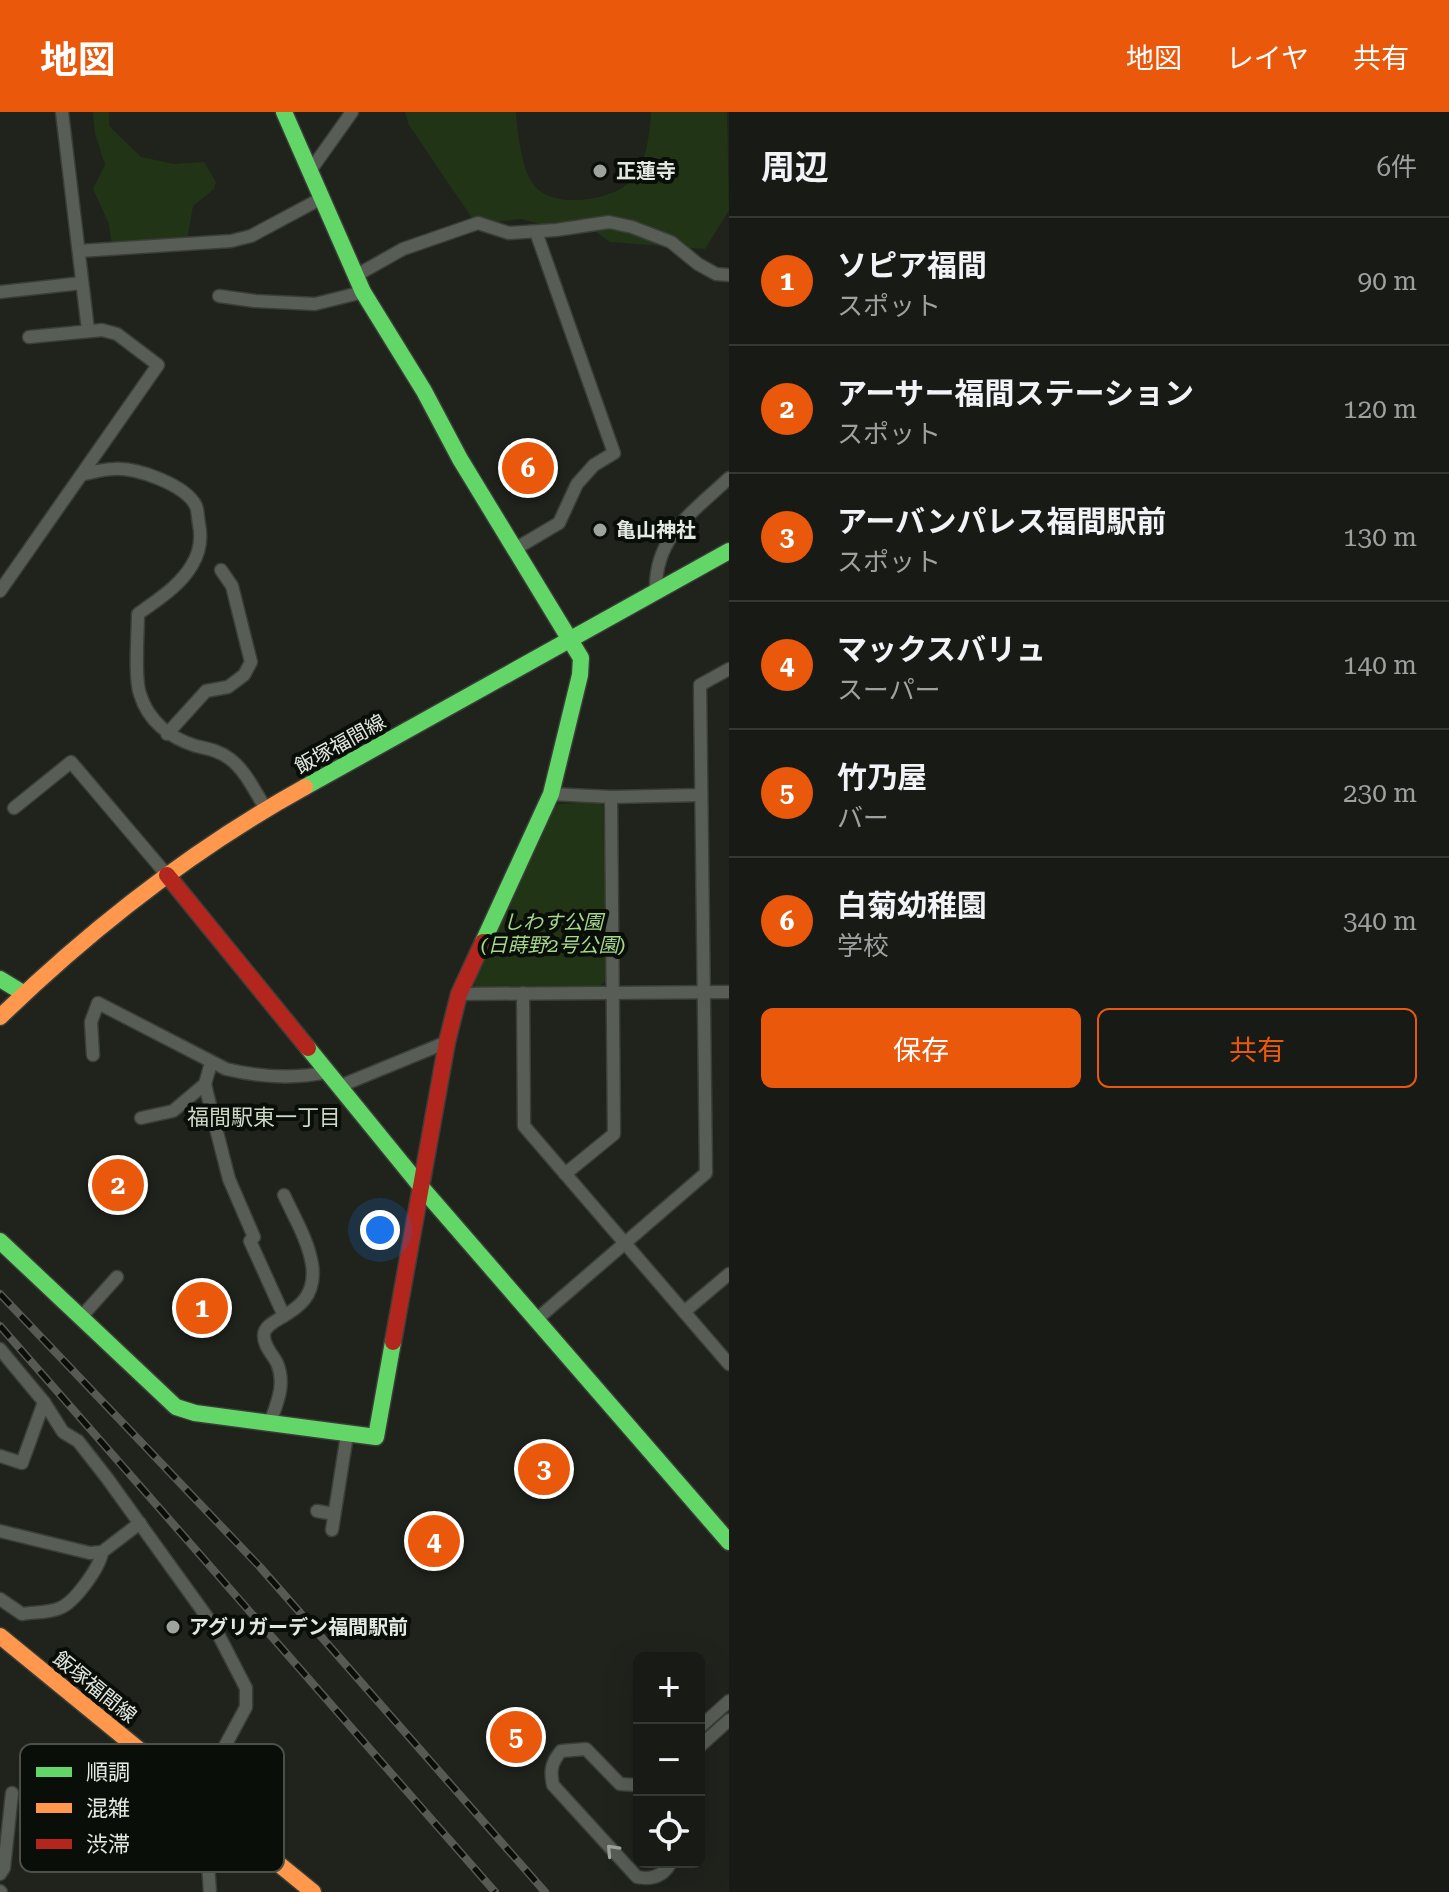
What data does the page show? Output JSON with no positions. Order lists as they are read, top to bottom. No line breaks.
{"streets":{"street":["飯塚福間線"]},"districts":["福間駅東一丁目"],"parks":["しわす公園 (日蒔野2号公園)"],"places":["正蓮寺","亀山神社","アグリガーデン福間駅前"],"legend":["順調","混雑","渋滞"],"page":{"header":"地図","nav":["地図","レイヤ","共有"],"heading":["周辺","6件"],"list":[{"mark":"1","name":"ソピア福間","note":"スポット","value":"90 m"},{"mark":"2","name":"アーサー福間ステーション","note":"スポット","value":"120 m"},{"mark":"3","name":"アーバンパレス福間駅前","note":"スポット","value":"130 m"},{"mark":"4","name":"マックスバリュ","note":"スーパー","value":"140 m"},{"mark":"5","name":"竹乃屋","note":"バー","value":"230 m"},{"mark":"6","name":"白菊幼稚園","note":"学校","value":"340 m"}],"pins":["6","2","1","3","4","5"],"buttons":["保存","共有"],"map_buttons":["+","−"]}}
